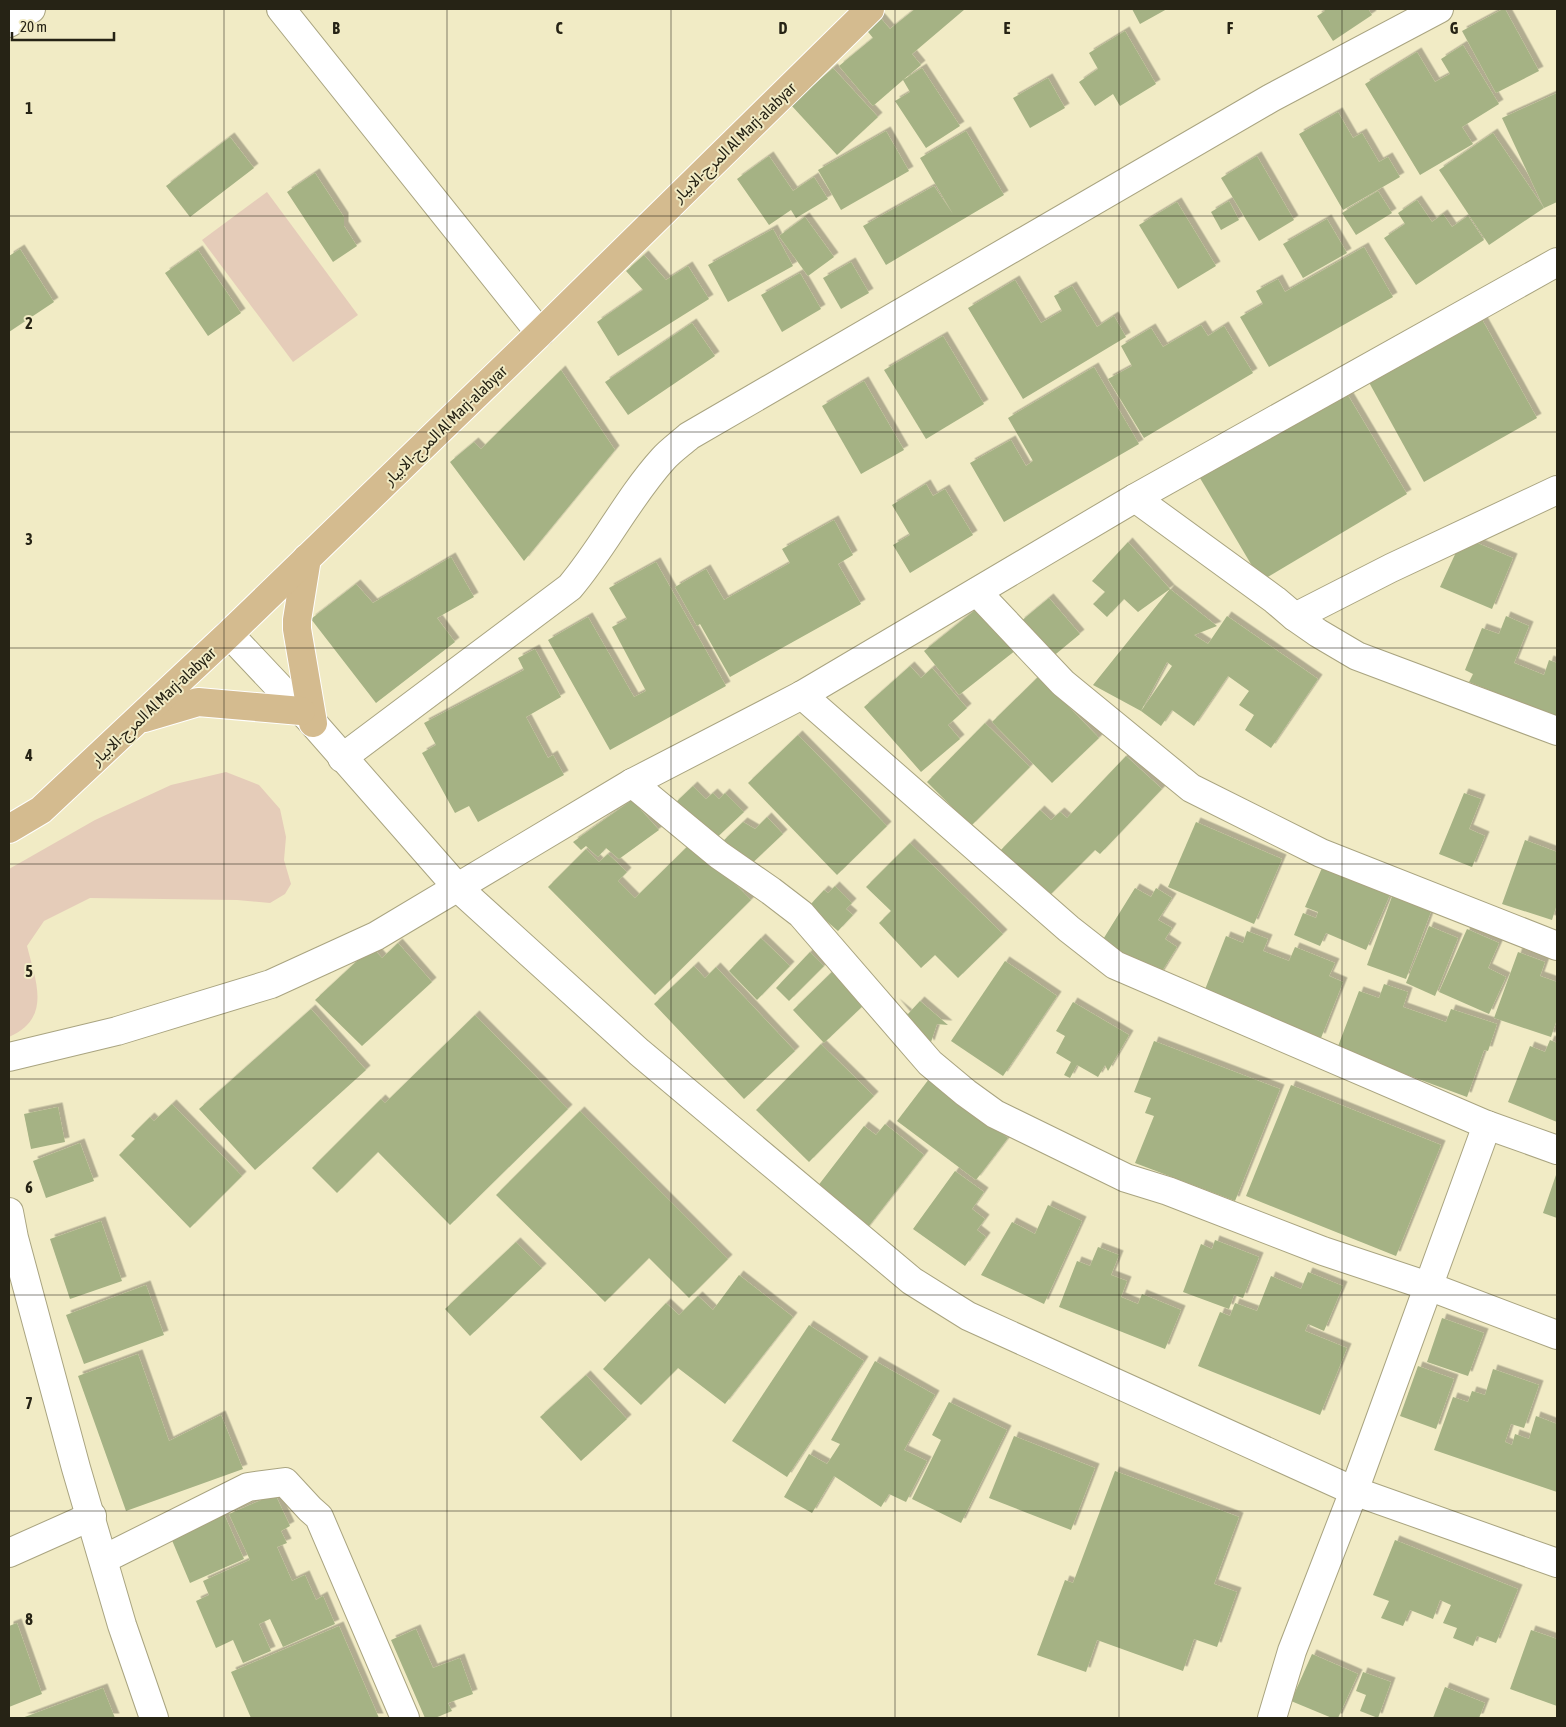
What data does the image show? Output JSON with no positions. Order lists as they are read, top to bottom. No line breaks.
{"streets":{"main road":["المرج-الابيار Al Marj-alabyar"]},"scale_bar":"20 m","grid":{"columns":["B","C","D","E","F","G"],"rows":["1","2","3","4","5","6","7","8"]}}
